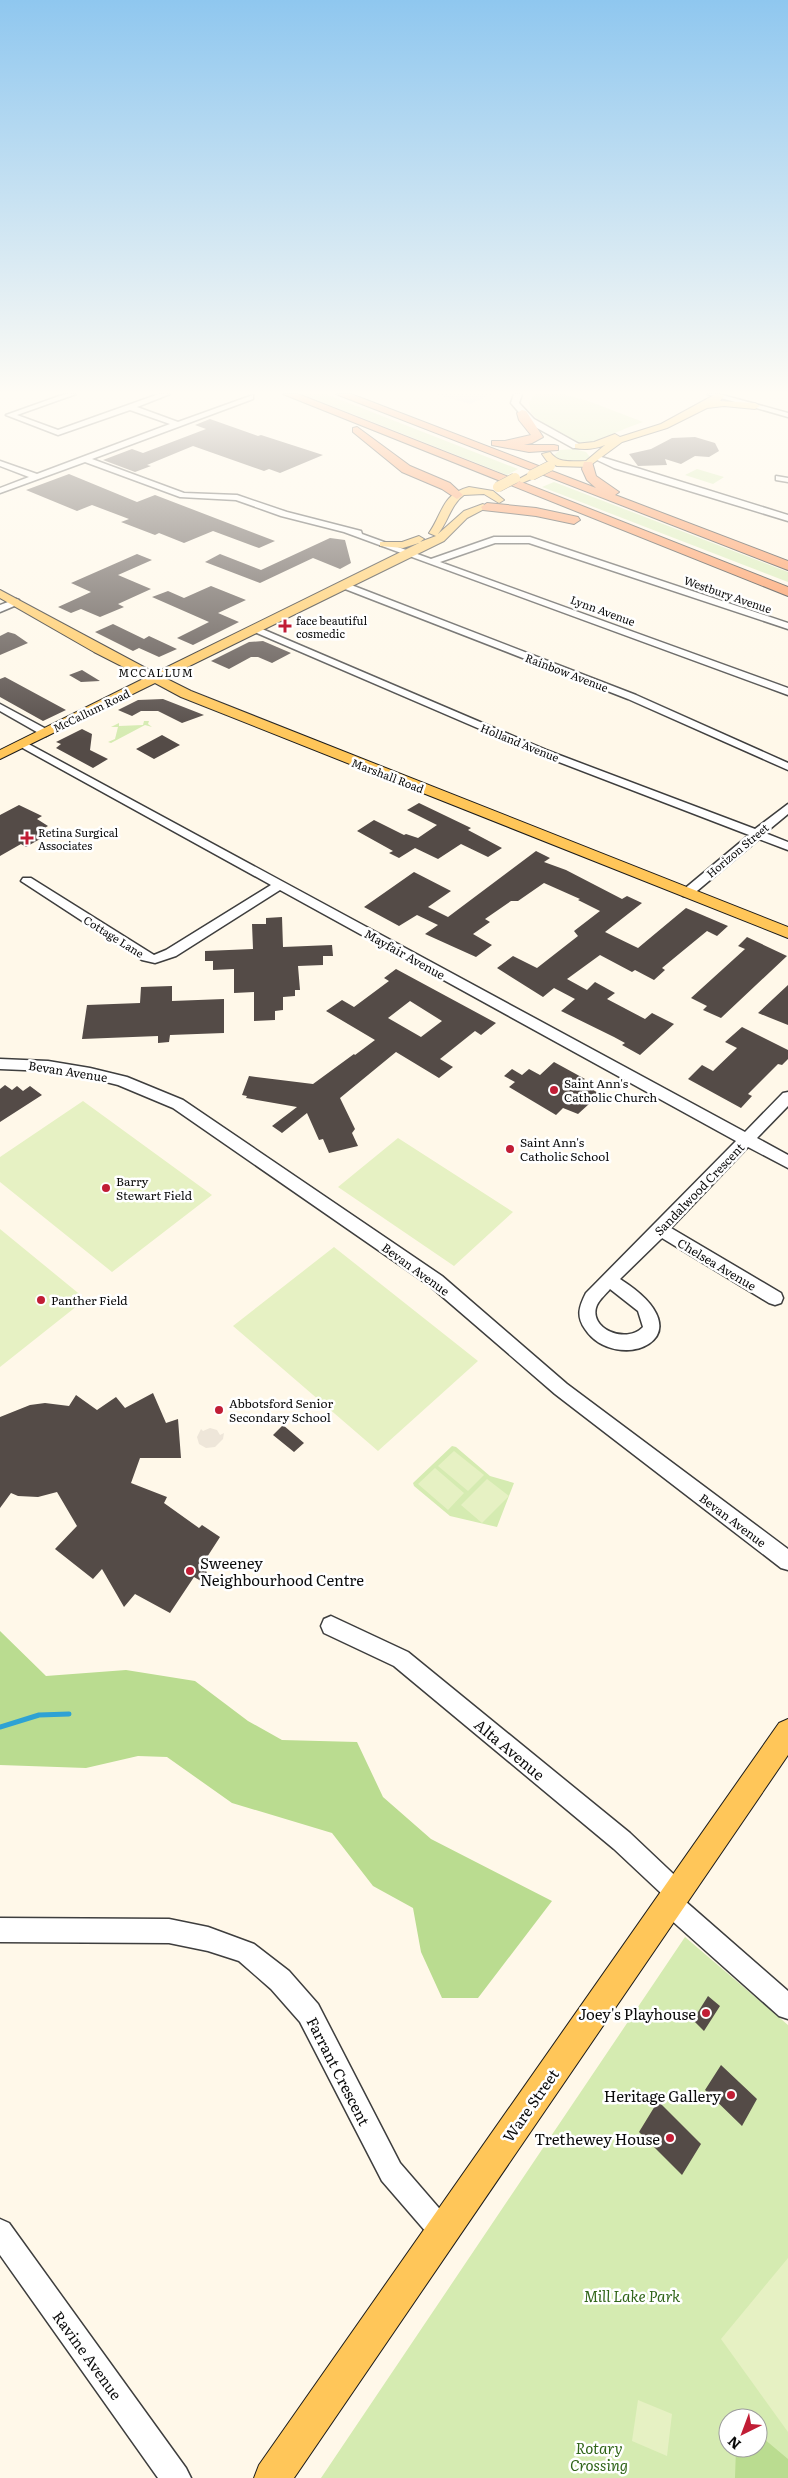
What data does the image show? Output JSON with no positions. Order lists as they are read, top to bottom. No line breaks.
{"streets":{"main road":["McCallum Road","Marshall Road","Ware Street"],"street":["Westbury Avenue","Lynn Avenue","Rainbow Avenue","Holland Avenue","Horizon Street","Cottage Lane","Mayfair Avenue","Bevan Avenue","Sandalwood Crescent","Chelsea Avenue","Alta Avenue","Farrant Crescent","Ravine Avenue"]},"crossings":[["Westbury Avenue","Lynn Avenue"],["Lynn Avenue","McCallum Road"],["Rainbow Avenue","McCallum Road"],["McCallum Road","Holland Avenue"],["McCallum Road","Marshall Road"],["McCallum Road","Mayfair Avenue"],["Holland Avenue","Horizon Street"],["Marshall Road","Horizon Street"],["Cottage Lane","Mayfair Avenue"],["Mayfair Avenue","Sandalwood Crescent"],["Sandalwood Crescent","Chelsea Avenue"],["Alta Avenue","Ware Street"],["Farrant Crescent","Ware Street"]],"districts":["MCCALLUM"],"parks":["Mill Lake Park","Rotary Crossing"],"places":{"health":["face beautiful cosmedic","Retina Surgical Associates"],"other":["Saint Ann's Catholic Church","Saint Ann's Catholic School","Barry Stewart Field","Panther Field","Abbotsford Senior Secondary School","Sweeney Neighbourhood Centre","Joey's Playhouse","Heritage Gallery","Trethewey House"]},"north":"bottom left"}
